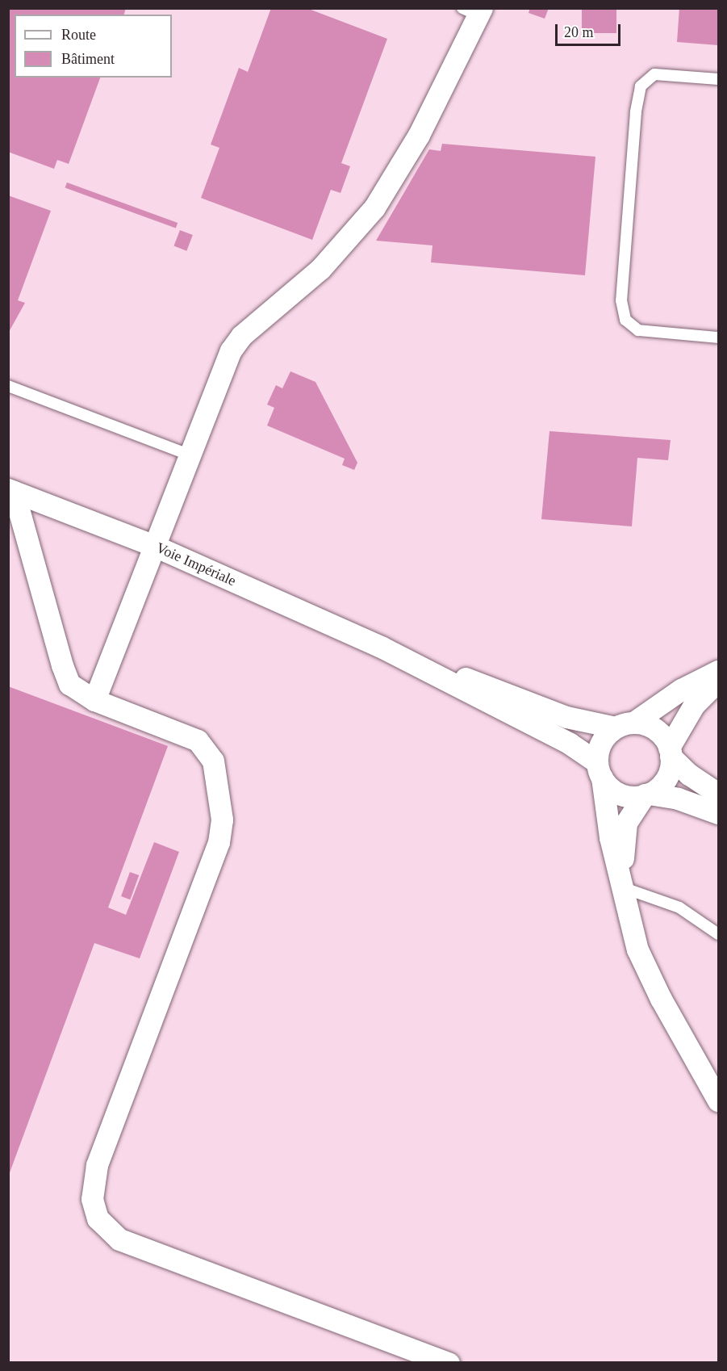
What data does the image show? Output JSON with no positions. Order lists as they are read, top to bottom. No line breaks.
{"streets":{"street":["Voie Impériale"]},"legend":["Route","Bâtiment"],"scale_bar":"20 m"}
